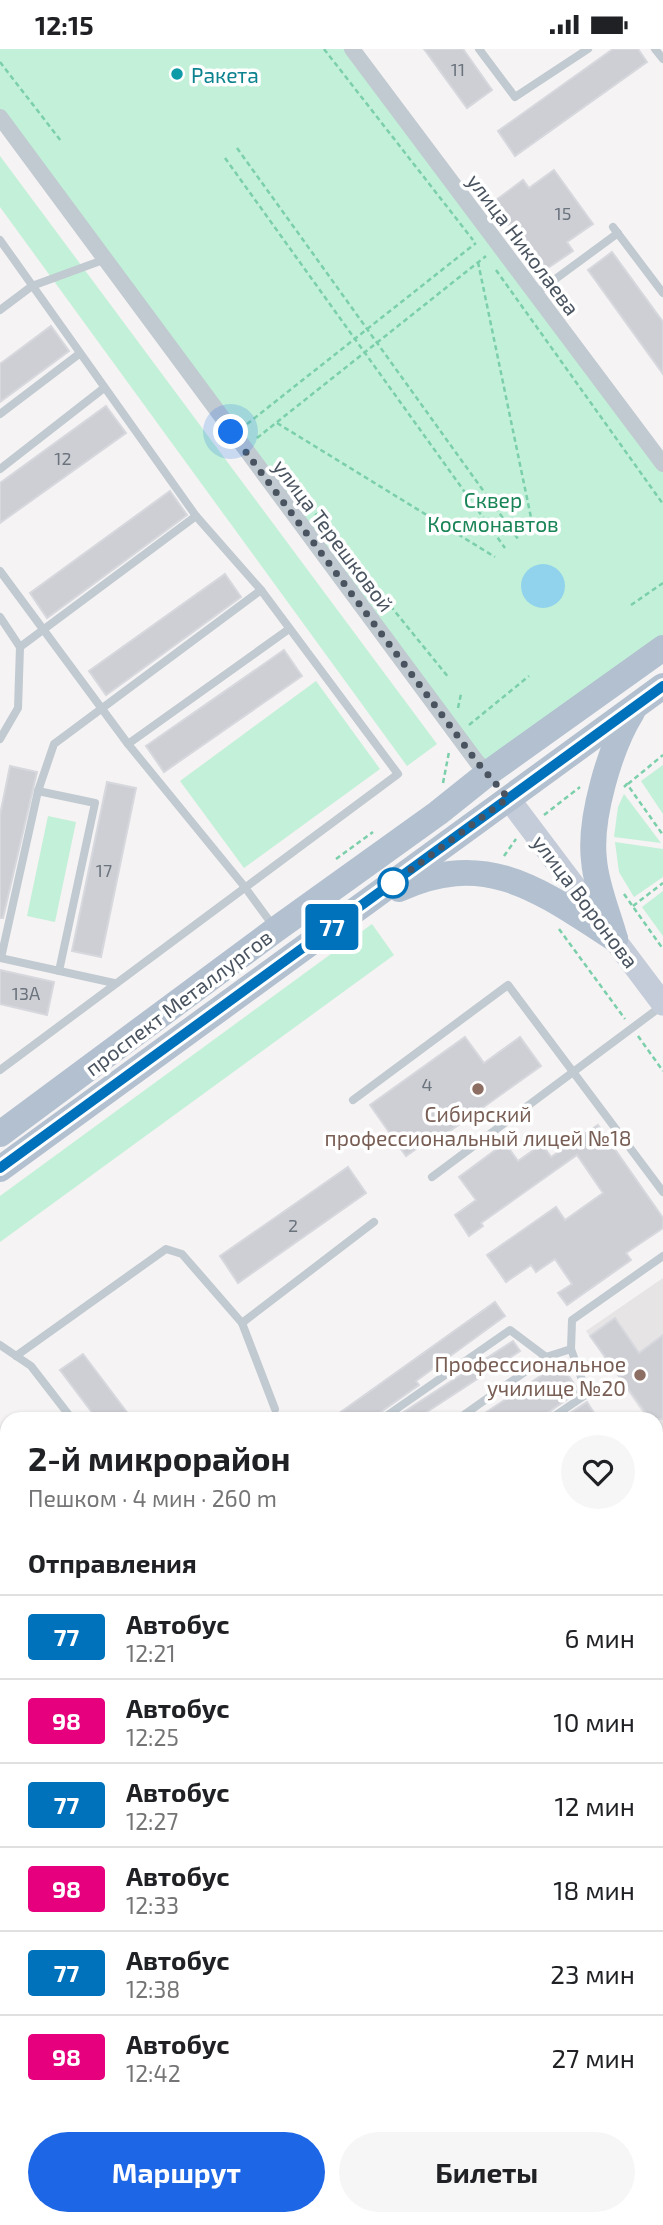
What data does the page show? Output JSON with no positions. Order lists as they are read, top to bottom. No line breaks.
{"streets":{"main road":["улица Воронова","проспект Металлургов"],"street":["улица Николаева","улица Терешковой"]},"crossings":[["улица Терешковой","проспект Металлургов"],["улица Воронова","проспект Металлургов"]],"parks":["Сквер Космонавтов"],"places":["Ракета","Сибирский профессиональный лицей №18","Профессиональное училище №20"],"lines":["bus line 77"],"house_numbers":["11","15","12","17","13А","4","2"],"page":{"status":"12:15","on_map":"77","heading":[["2-й микрорайон","Пешком · 4 мин · 260 m"],"Отправления"],"list":[{"mark":"77","name":"Автобус","note":"12:21","value":"6 мин"},{"mark":"98","name":"Автобус","note":"12:25","value":"10 мин"},{"mark":"77","name":"Автобус","note":"12:27","value":"12 мин"},{"mark":"98","name":"Автобус","note":"12:33","value":"18 мин"},{"mark":"77","name":"Автобус","note":"12:38","value":"23 мин"},{"mark":"98","name":"Автобус","note":"12:42","value":"27 мин"}],"buttons":["Маршрут","Билеты"]}}
